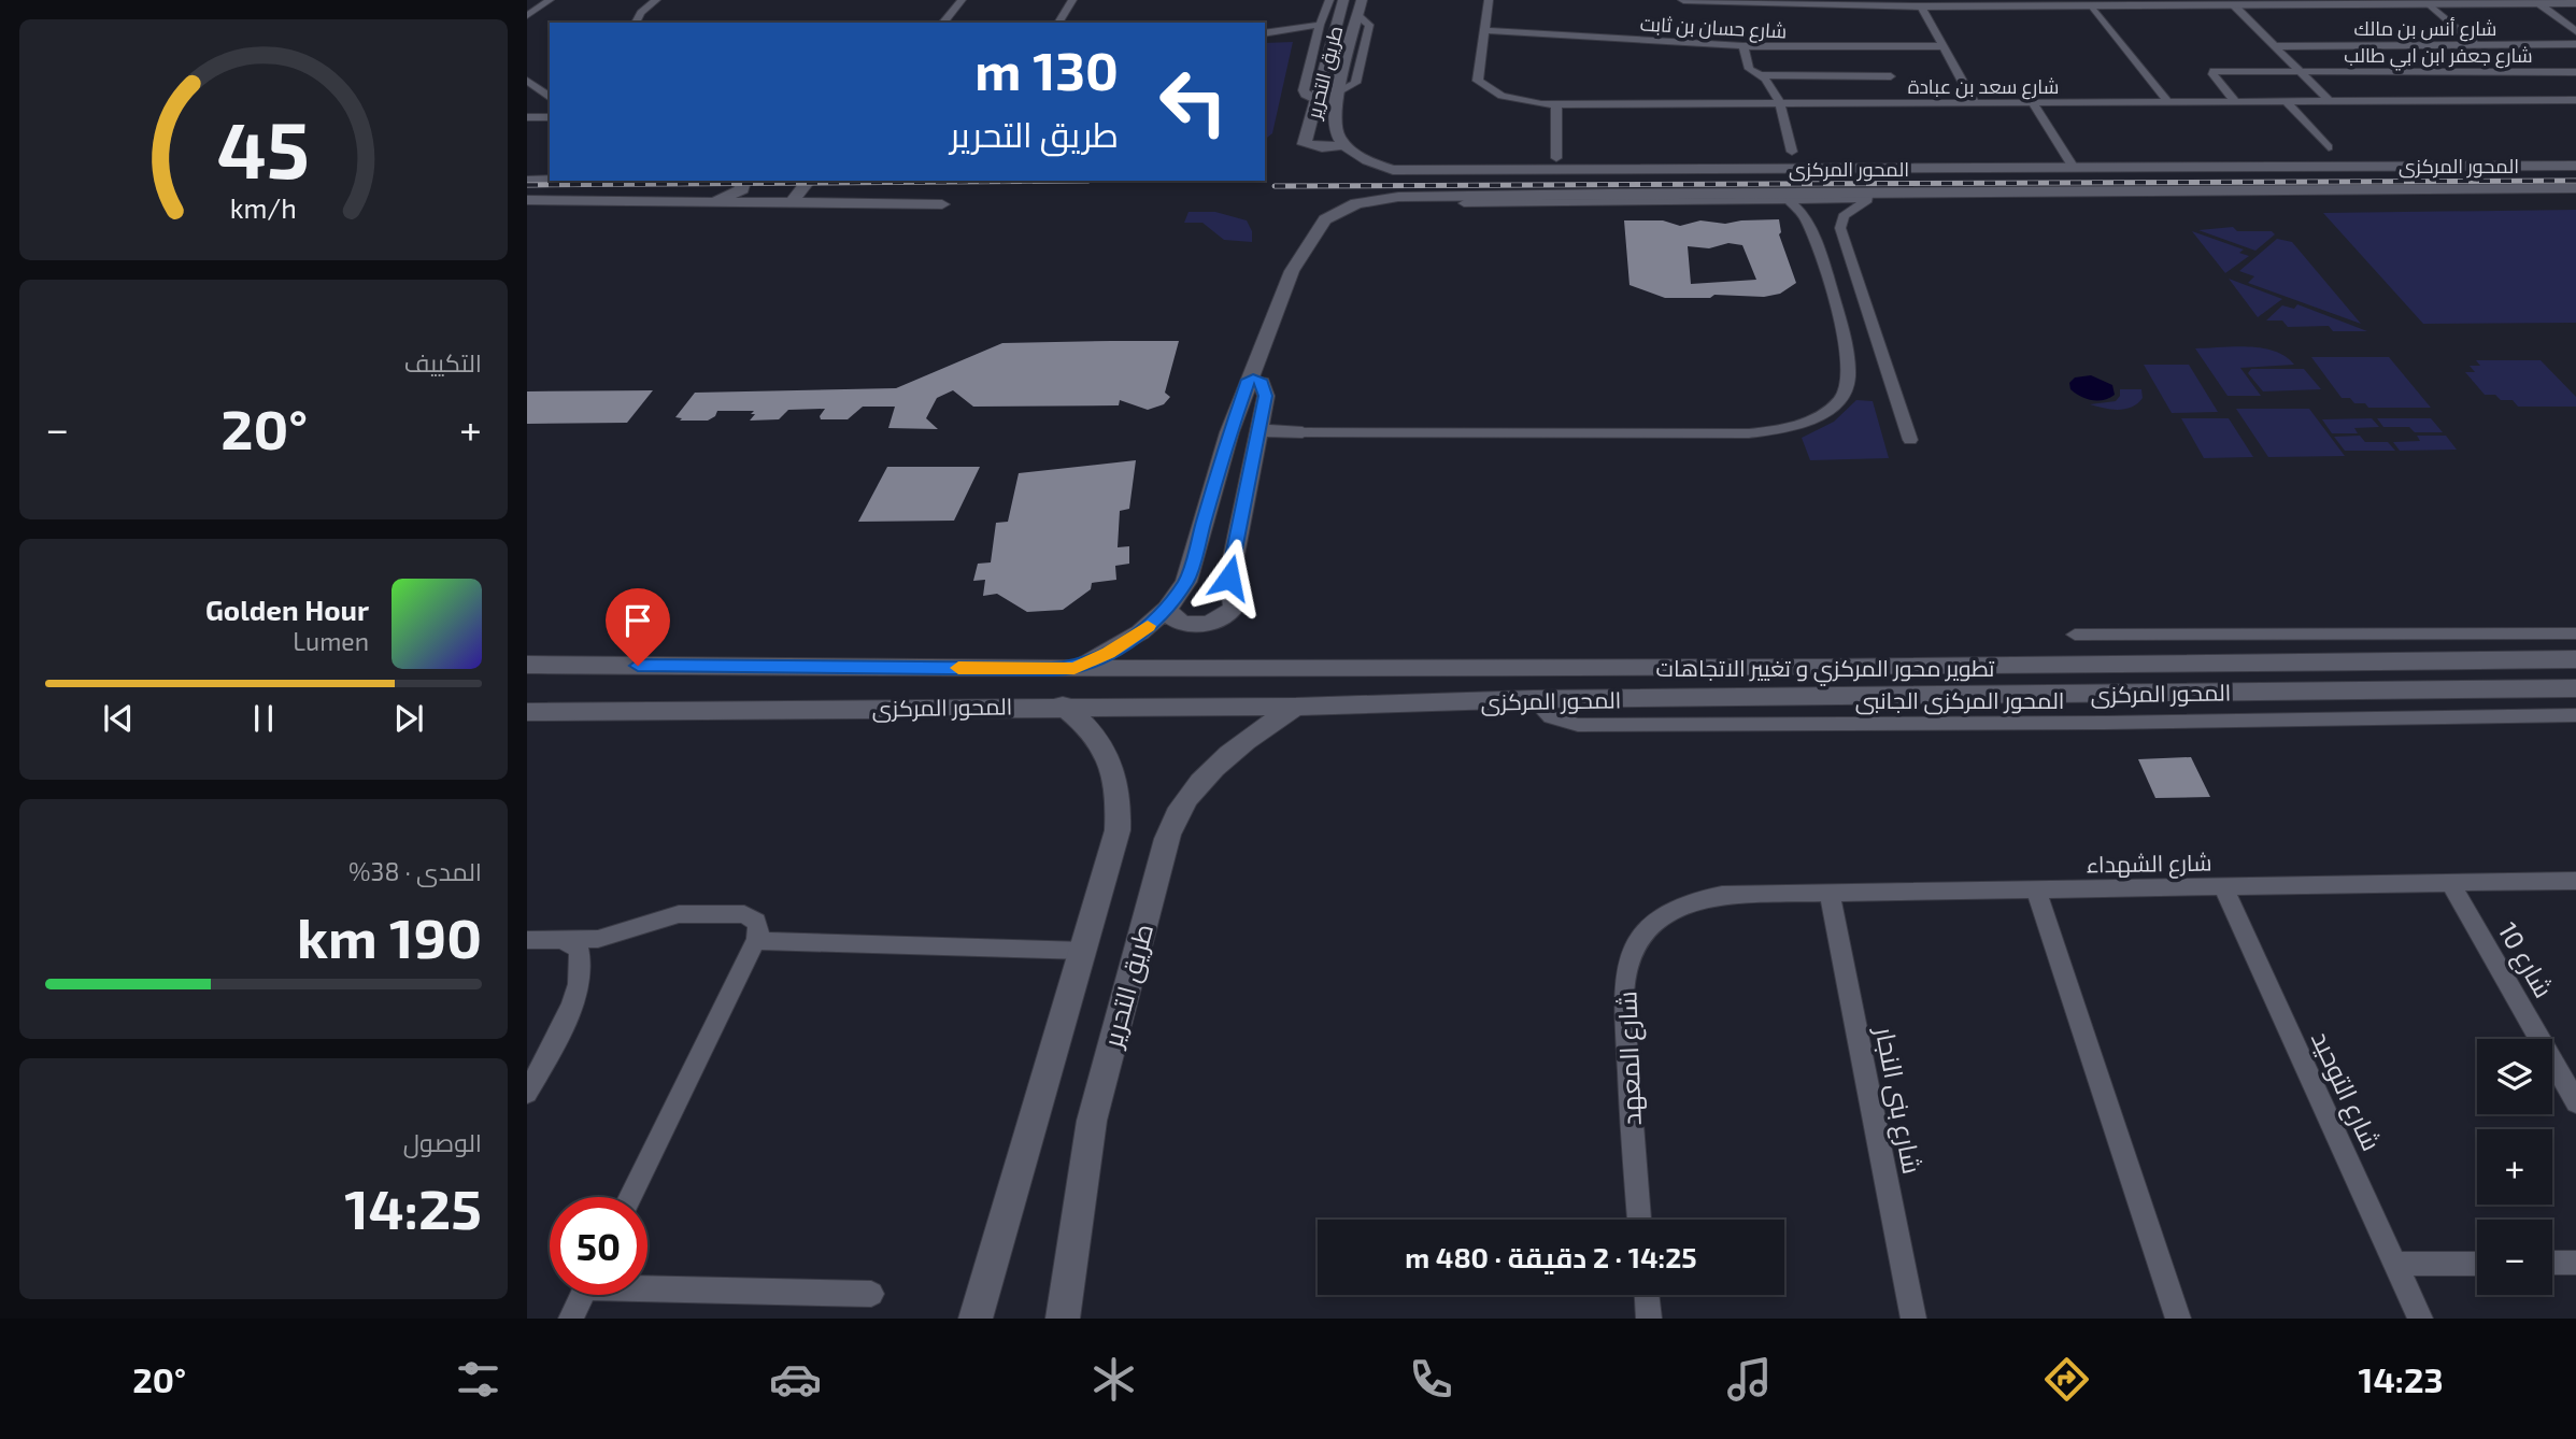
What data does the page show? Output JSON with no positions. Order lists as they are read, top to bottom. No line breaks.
{"streets":{"main road":["طريق التحرير","المحور المركزى","تطوير محور المركزي و تغيير الاتجاهات"],"street":["شارع حسان بن ثابت","شارع أنس بن مالك","شارع جعفر ابن ابي طالب","شارع سعد بن عبادة","المحور المركزى الجانبى","شارع الشهداء","شارع 10","شارع المعهد","شارع التوحيد","شارع بنى النجار"]},"crossings":[["شارع حسان بن ثابت","شارع سعد بن عبادة"],["شارع جعفر ابن ابي طالب","شارع سعد بن عبادة"],["طريق التحرير","المحور المركزى"],["المحور المركزى","تطوير محور المركزي و تغيير الاتجاهات"],["المحور المركزى","المحور المركزى الجانبى"],["شارع الشهداء","شارع 10"],["شارع الشهداء","شارع المعهد"],["شارع الشهداء","شارع التوحيد"],["شارع الشهداء","شارع بنى النجار"]],"page":{"turn":["130 m","طريق التحرير"],"tile":["التكييف",["المدى · 38%","190 km"],["الوصول","14:25"]],"heat":["−","20°","+"],"song":["Golden Hour","Lumen"],"map_buttons":["+","−"],"limit":"50","trip":"14:25 · 2 دقيقة · 480 m","tabs":["14:23","20°"],"gauge":["45","km/h"]}}
